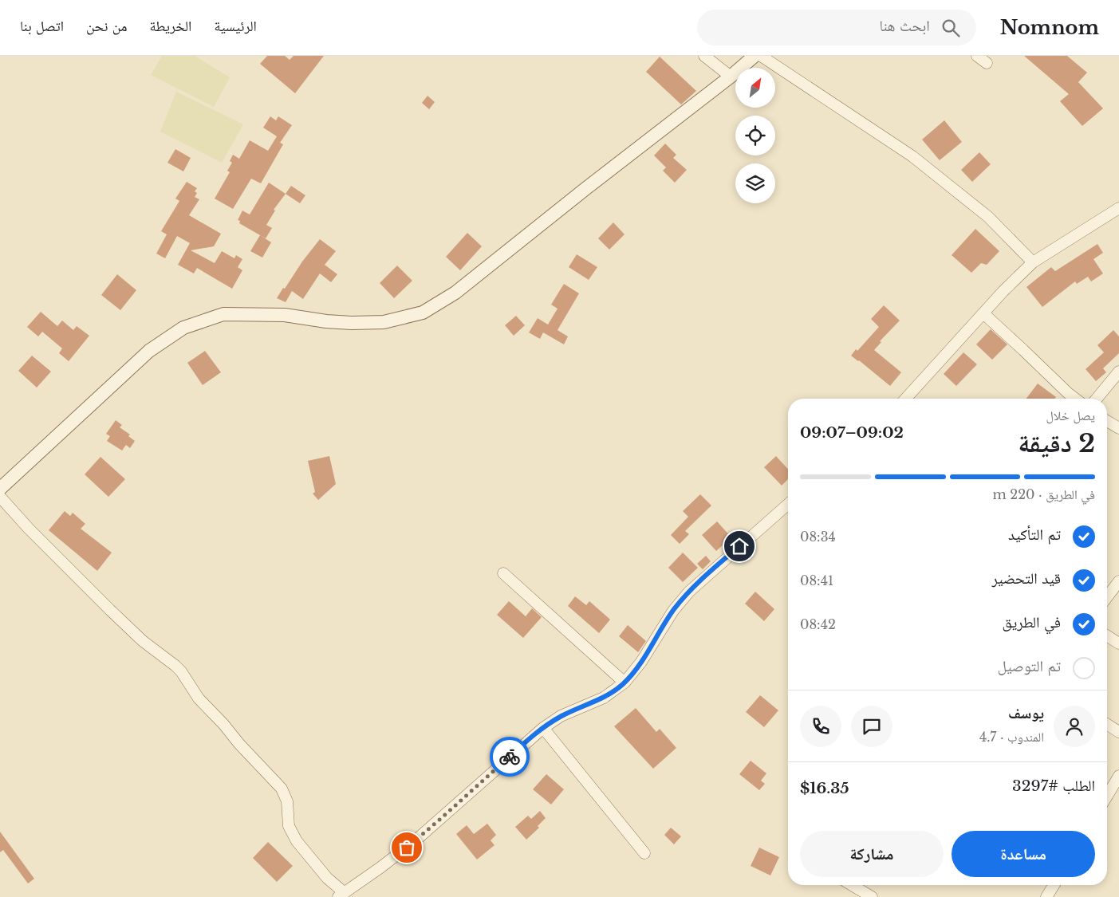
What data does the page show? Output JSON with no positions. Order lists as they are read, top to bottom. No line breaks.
{"north":"top right","page":{"header":"Nomnom","search":"ابحث هنا","nav":["الرئيسية","الخريطة","من نحن","اتصل بنا"],"heading":["2 دقيقة","يصل خلال","09:02–09:07"],"panel":["يوسف","المندوب · 4.7","الطلب #3297","$16.35"],"bar":"في الطريق · 220 m","list":[["تم التأكيد","08:34"],["قيد التحضير","08:41"],["في الطريق","08:42"],"تم التوصيل"],"buttons":["مساعدة","مشاركة"]}}
